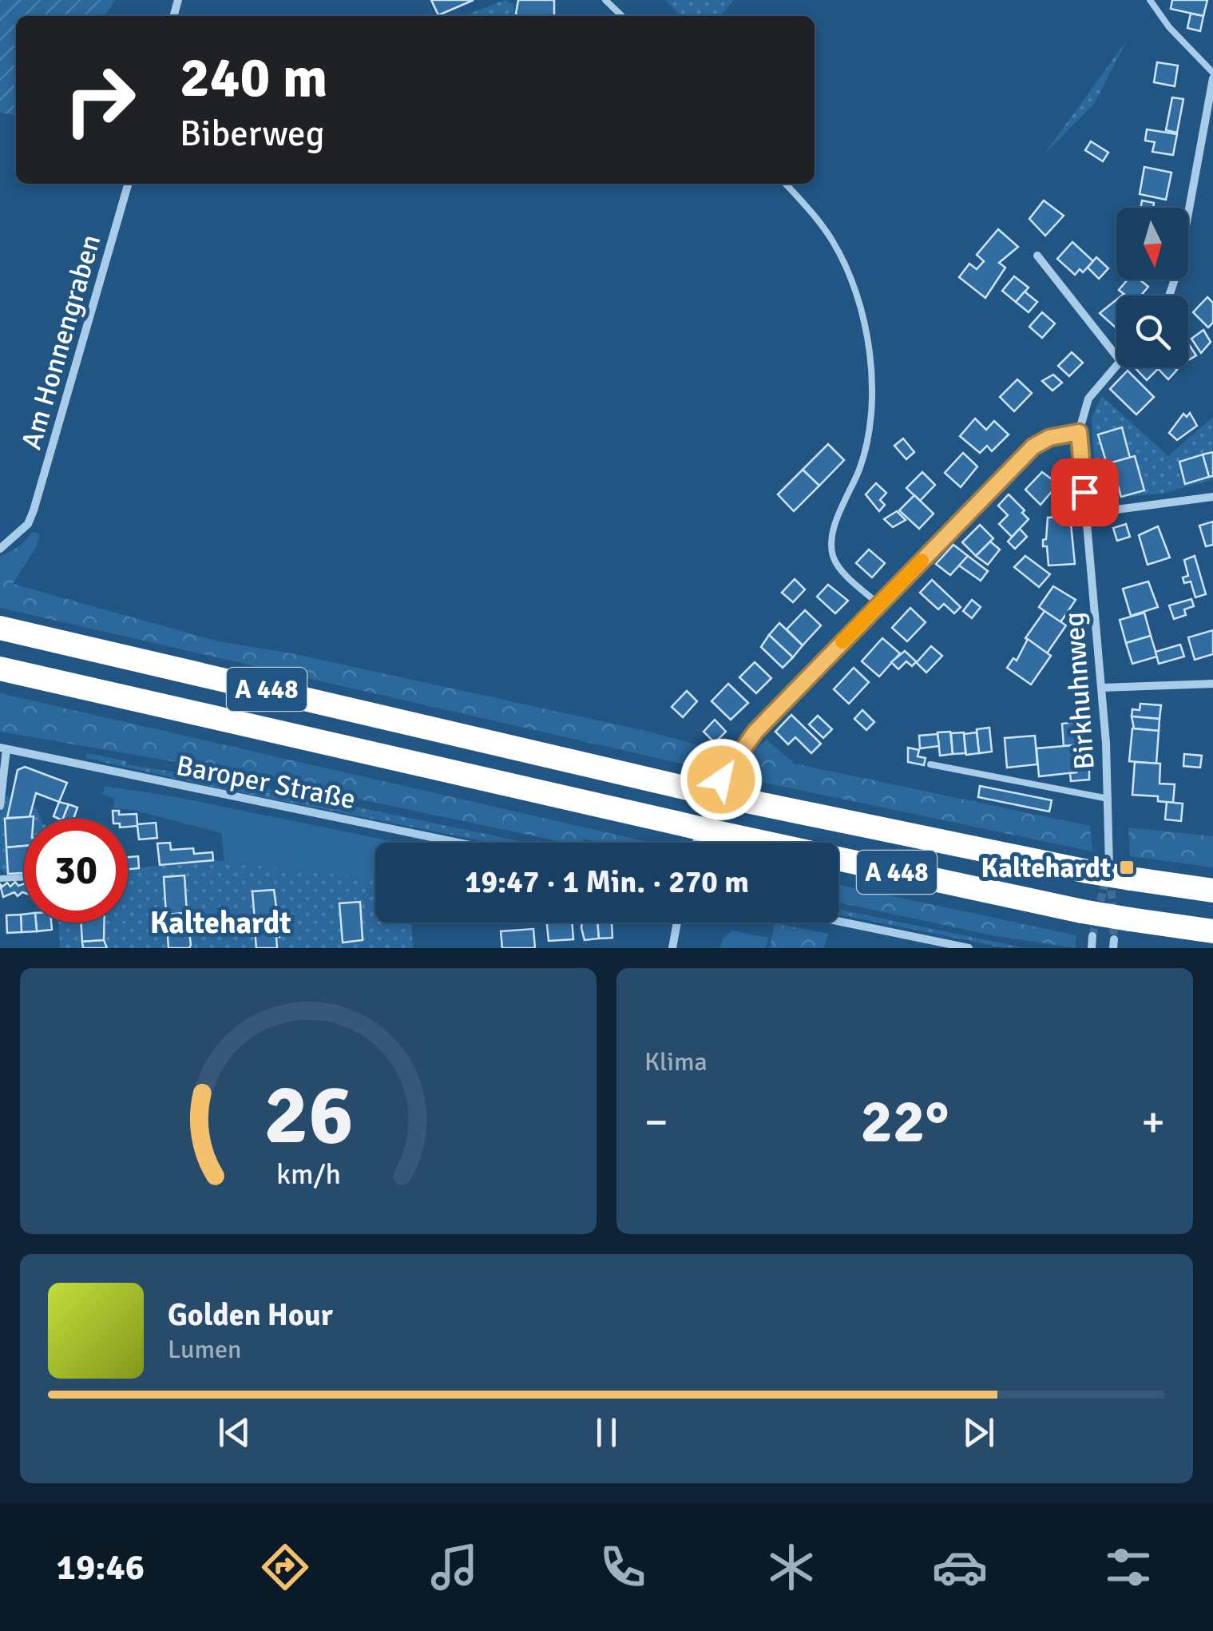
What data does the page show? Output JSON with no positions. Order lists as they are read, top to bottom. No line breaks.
{"streets":{"highway":["A 448"],"street":["Am Honnengraben","Birkhuhnweg","Baroper Straße"]},"crossings":[["A 448","Birkhuhnweg"]],"districts":["Kaltehardt"],"places":{"transit":["Kaltehardt"]},"north":"bottom","page":{"turn":["240 m","Biberweg"],"limit":"30","trip":"19:47 · 1 Min. · 270 m","tile":"Klima","heat":["−","22°","+"],"song":["Golden Hour","Lumen"],"tabs":"19:46","gauge":["26","km/h"]}}
